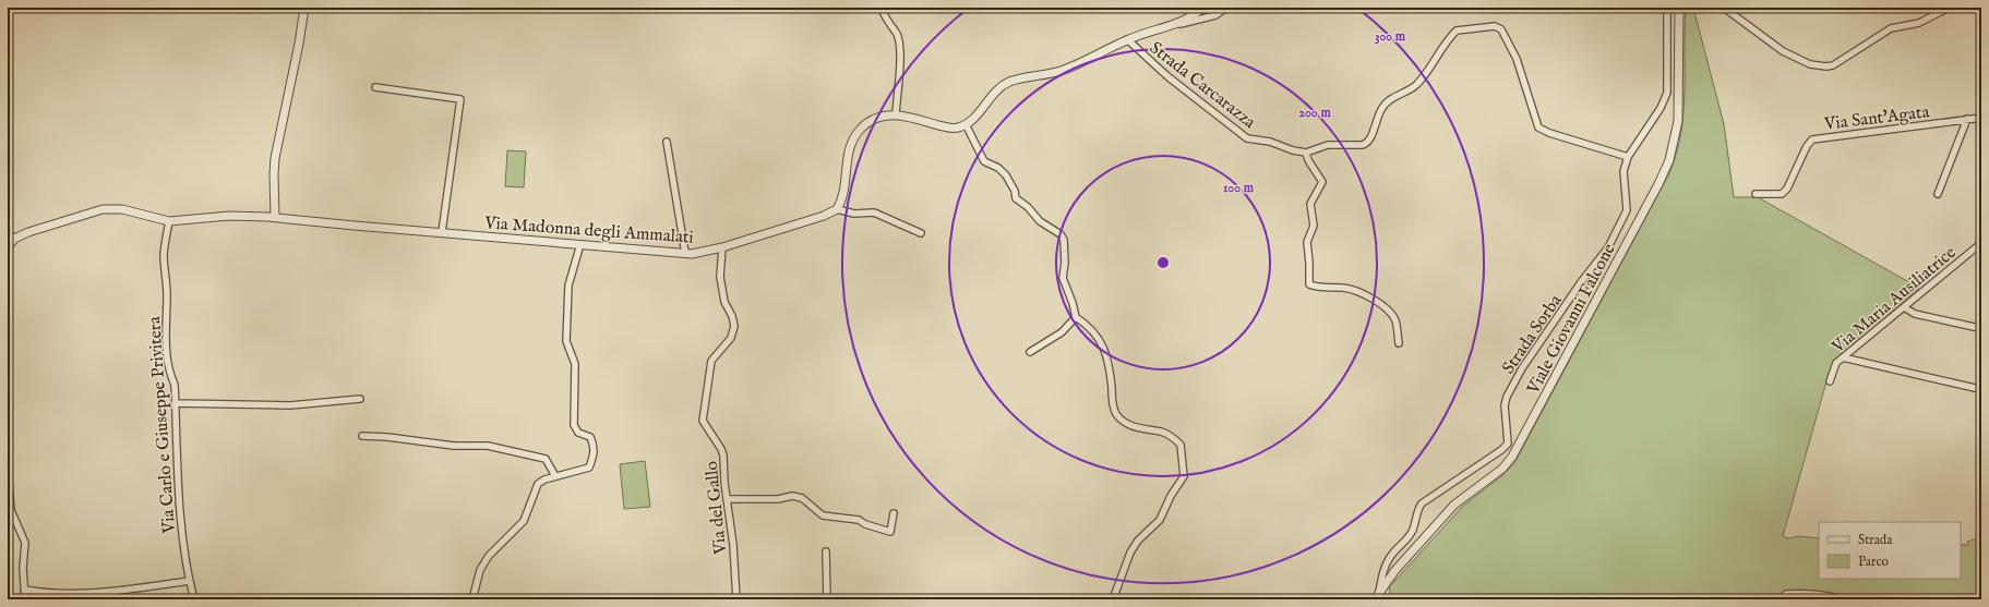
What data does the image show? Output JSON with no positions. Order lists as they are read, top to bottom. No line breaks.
{"streets":{"street":["Strada Carcarazza","Via Sant'Agata","Via Madonna degli Ammalati","Via Maria Ausiliatrice","Viale Giovanni Falcone","Strada Sorba","Via Carlo e Giuseppe Privitera","Via del Gallo"]},"crossings":[["Via Madonna degli Ammalati","Via Carlo e Giuseppe Privitera"],["Via Madonna degli Ammalati","Via del Gallo"],["Viale Giovanni Falcone","Strada Sorba"]],"legend":["Strada","Parco"],"rings":["300 m","200 m","100 m"]}
